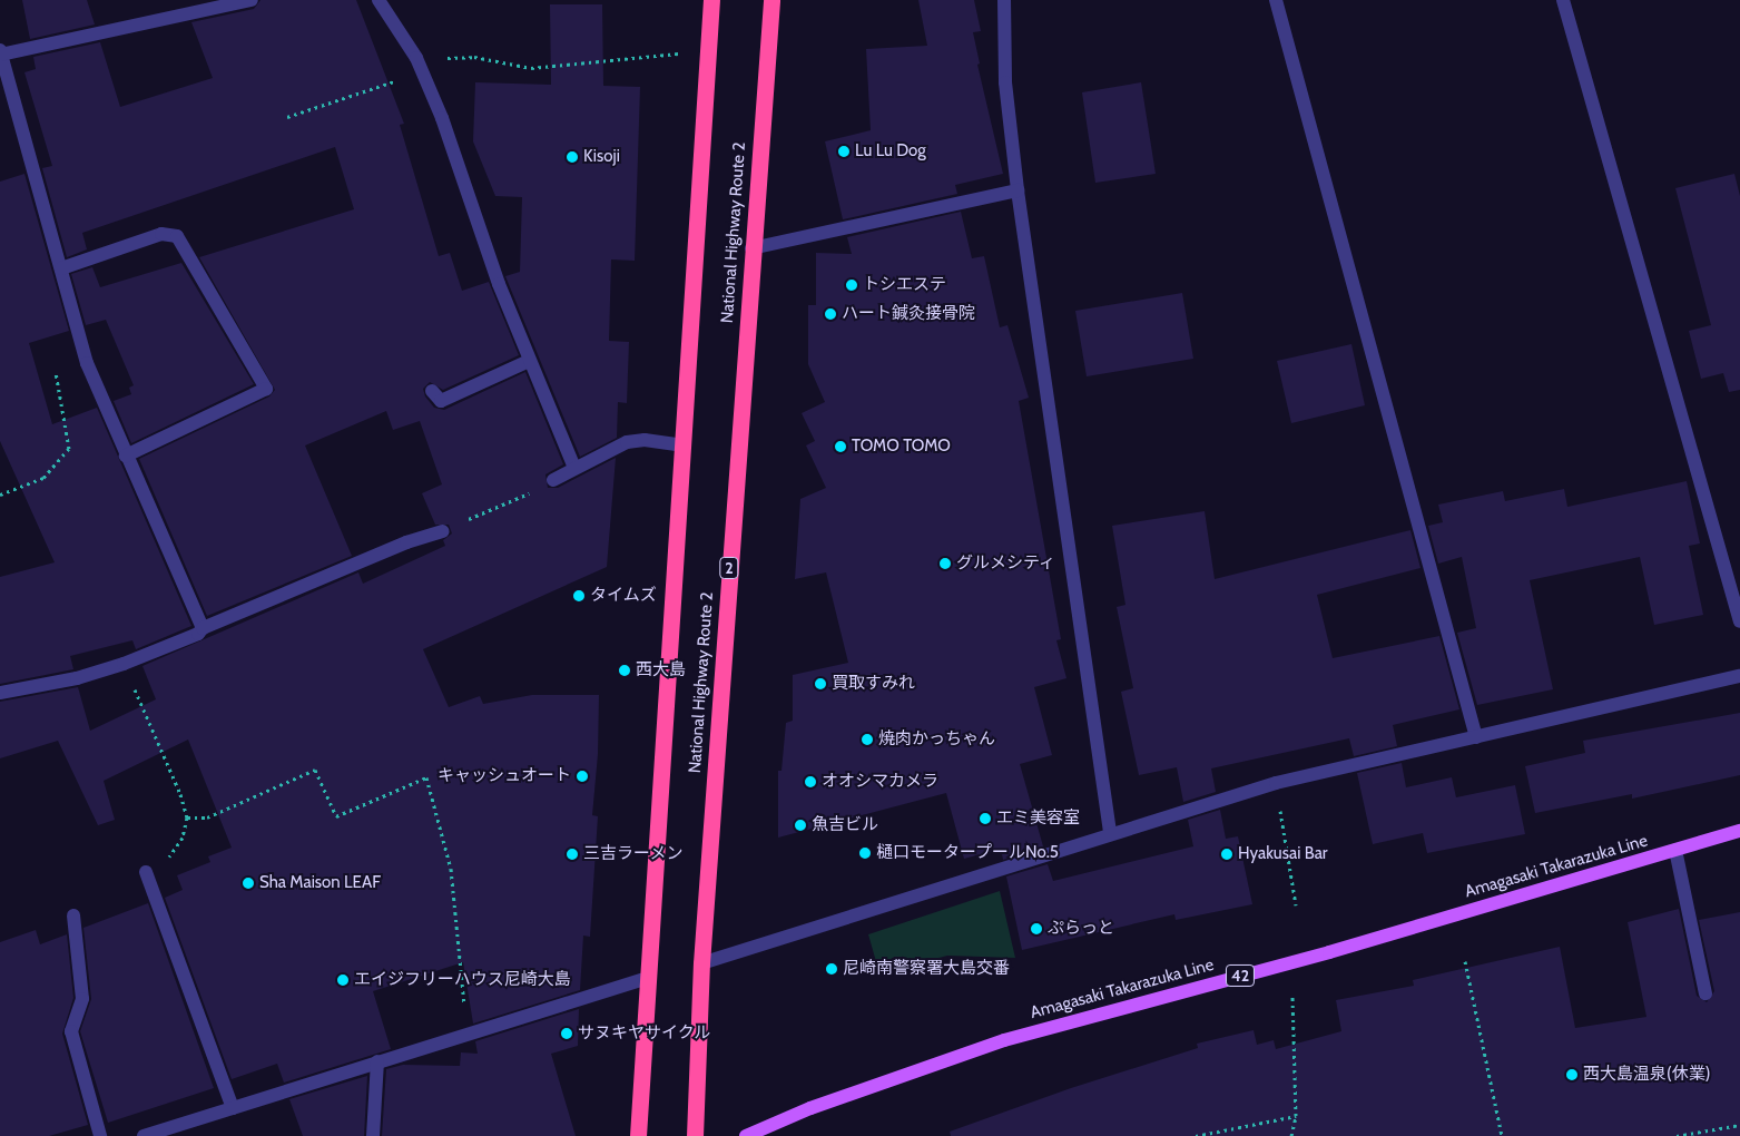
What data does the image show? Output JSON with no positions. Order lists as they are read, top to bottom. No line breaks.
{"streets":{"highway":["National Highway Route 2","2"],"main road":["Amagasaki Takarazuka Line","42"]},"places":["Lu Lu Dog","Kisoji","トシエステ","ハート鍼灸接骨院","TOMO TOMO","グルメシティ","タイムズ","西大島","買取すみれ","焼肉かっちゃん","キャッシュオート","オオシマカメラ","エミ美容室","魚吉ビル","樋口モータープールNo.5","三吉ラーメン","Hyakusai Bar","Sha Maison LEAF","ぷらっと","尼崎南警察署大島交番","エイジフリーハウス尼崎大島","サヌキヤサイクル","西大島温泉(休業)"]}
